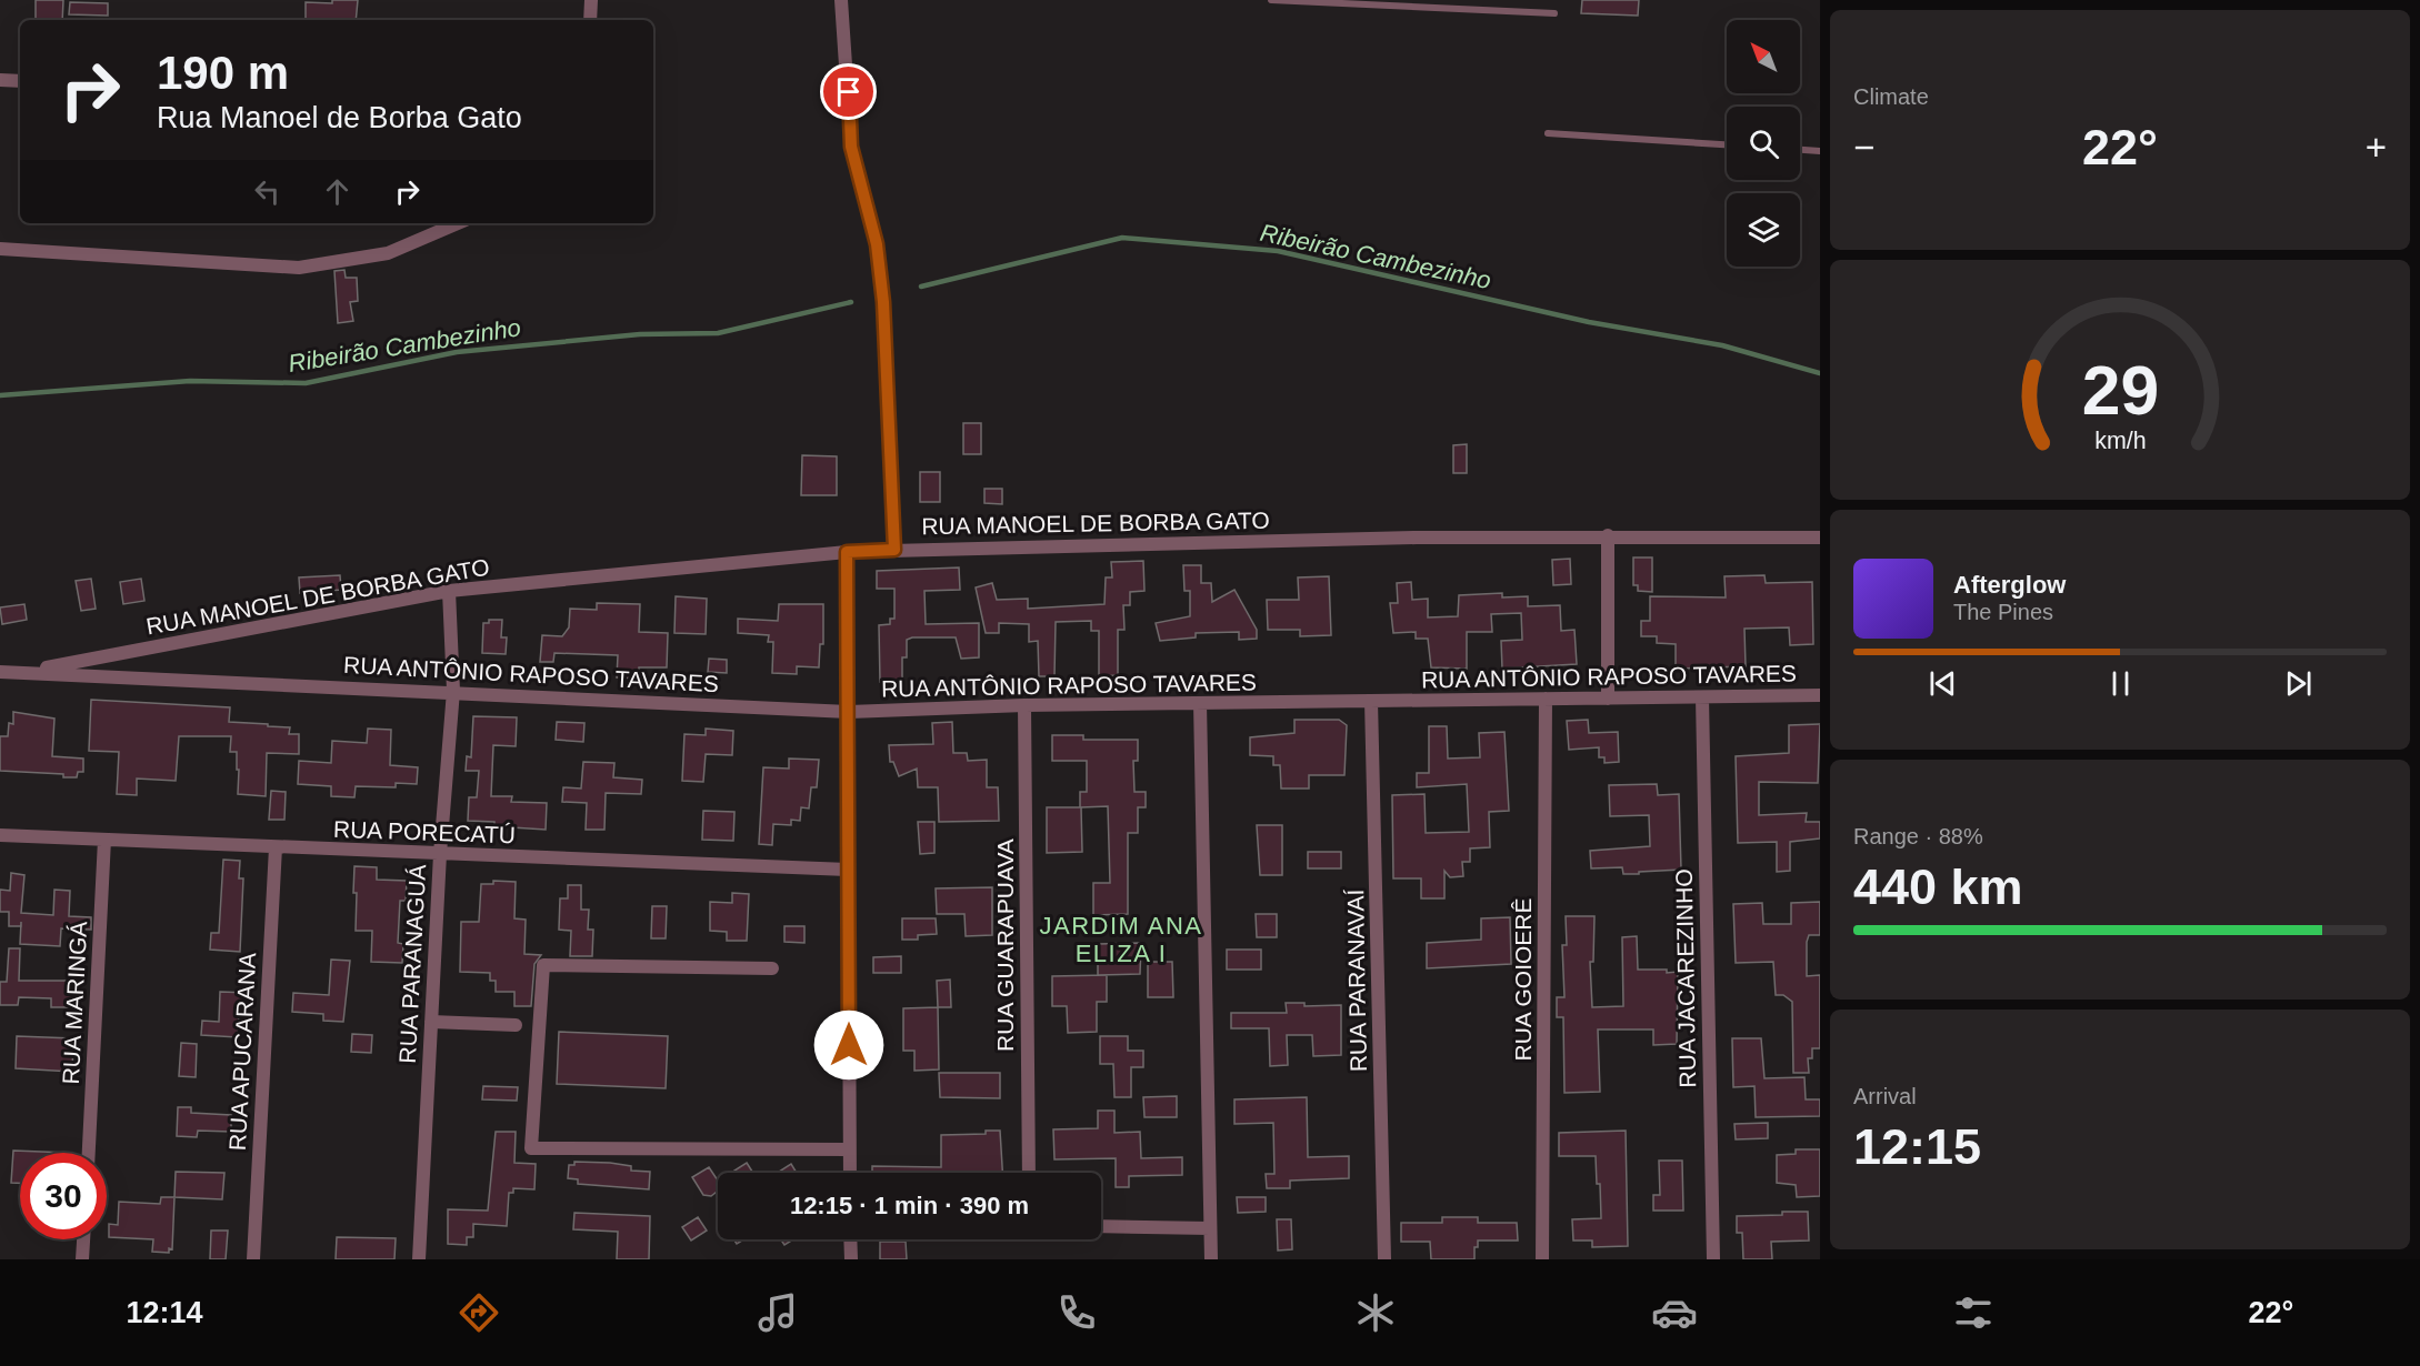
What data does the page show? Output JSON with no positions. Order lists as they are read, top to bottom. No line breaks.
{"streets":{"street":["RUA MANOEL DE BORBA GATO","RUA ANTÔNIO RAPOSO TAVARES","RUA PORECATÚ","RUA GUARAPUAVA","RUA PARANAGUÁ","RUA JACAREZINHO","RUA GOIOERÊ","RUA PARANAVAÍ","RUA MARINGÁ","RUA APUCARANA"]},"crossings":[["RUA MANOEL DE BORBA GATO","RUA ANTÔNIO RAPOSO TAVARES"],["RUA MANOEL DE BORBA GATO","RUA PARANAGUÁ"],["RUA ANTÔNIO RAPOSO TAVARES","RUA GUARAPUAVA"],["RUA ANTÔNIO RAPOSO TAVARES","RUA PARANAGUÁ"],["RUA ANTÔNIO RAPOSO TAVARES","RUA JACAREZINHO"],["RUA ANTÔNIO RAPOSO TAVARES","RUA GOIOERÊ"],["RUA ANTÔNIO RAPOSO TAVARES","RUA PARANAVAÍ"],["RUA PORECATÚ","RUA PARANAGUÁ"],["RUA PORECATÚ","RUA MARINGÁ"],["RUA PORECATÚ","RUA APUCARANA"]],"districts":["JARDIM ANA ELIZA I"],"water":["Ribeirão Cambezinho"],"north":"top left","page":{"tile":["Climate",["Range · 88%","440 km"],["Arrival","12:15"]],"turn":["190 m","Rua Manoel de Borba Gato"],"heat":["−","22°","+"],"song":["Afterglow","The Pines"],"limit":"30","trip":"12:15 · 1 min · 390 m","tabs":["12:14","22°"],"gauge":["29","km/h"]}}
